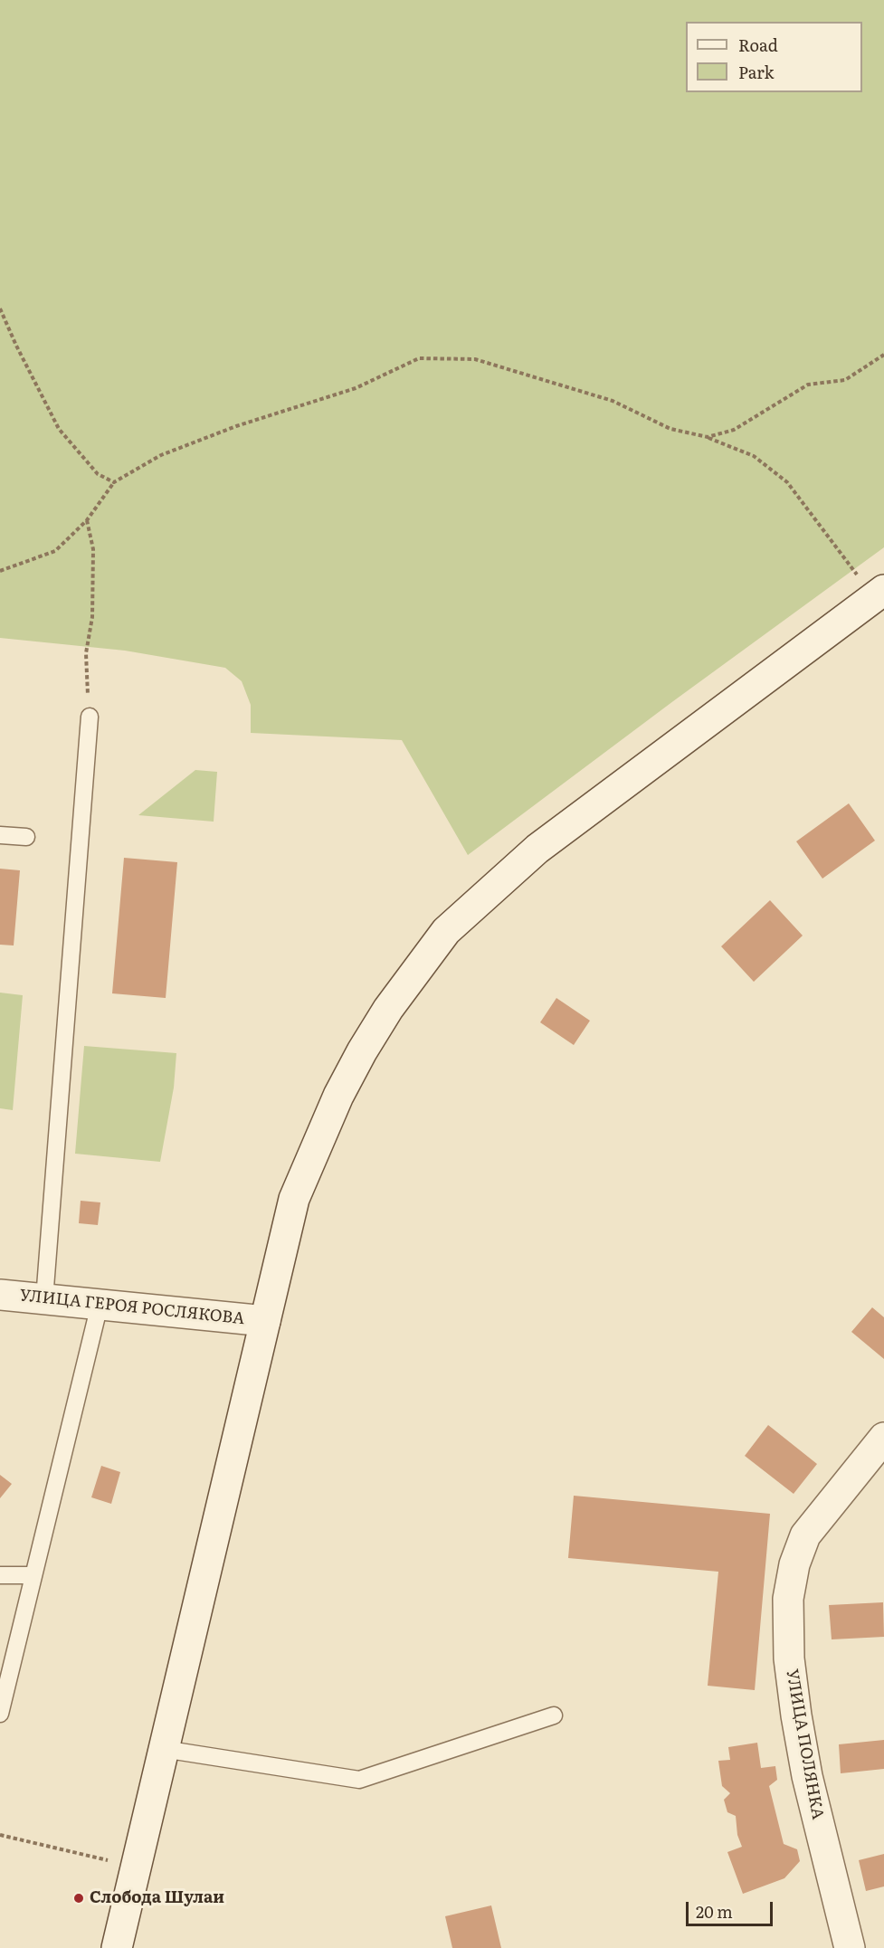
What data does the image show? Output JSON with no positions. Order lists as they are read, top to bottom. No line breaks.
{"streets":{"street":["УЛИЦА ГЕРОЯ РОСЛЯКОВА","УЛИЦА ПОЛЯНКА"]},"places":["Слобода Шулаи"],"legend":["Road","Park"],"scale_bar":"20 m"}
